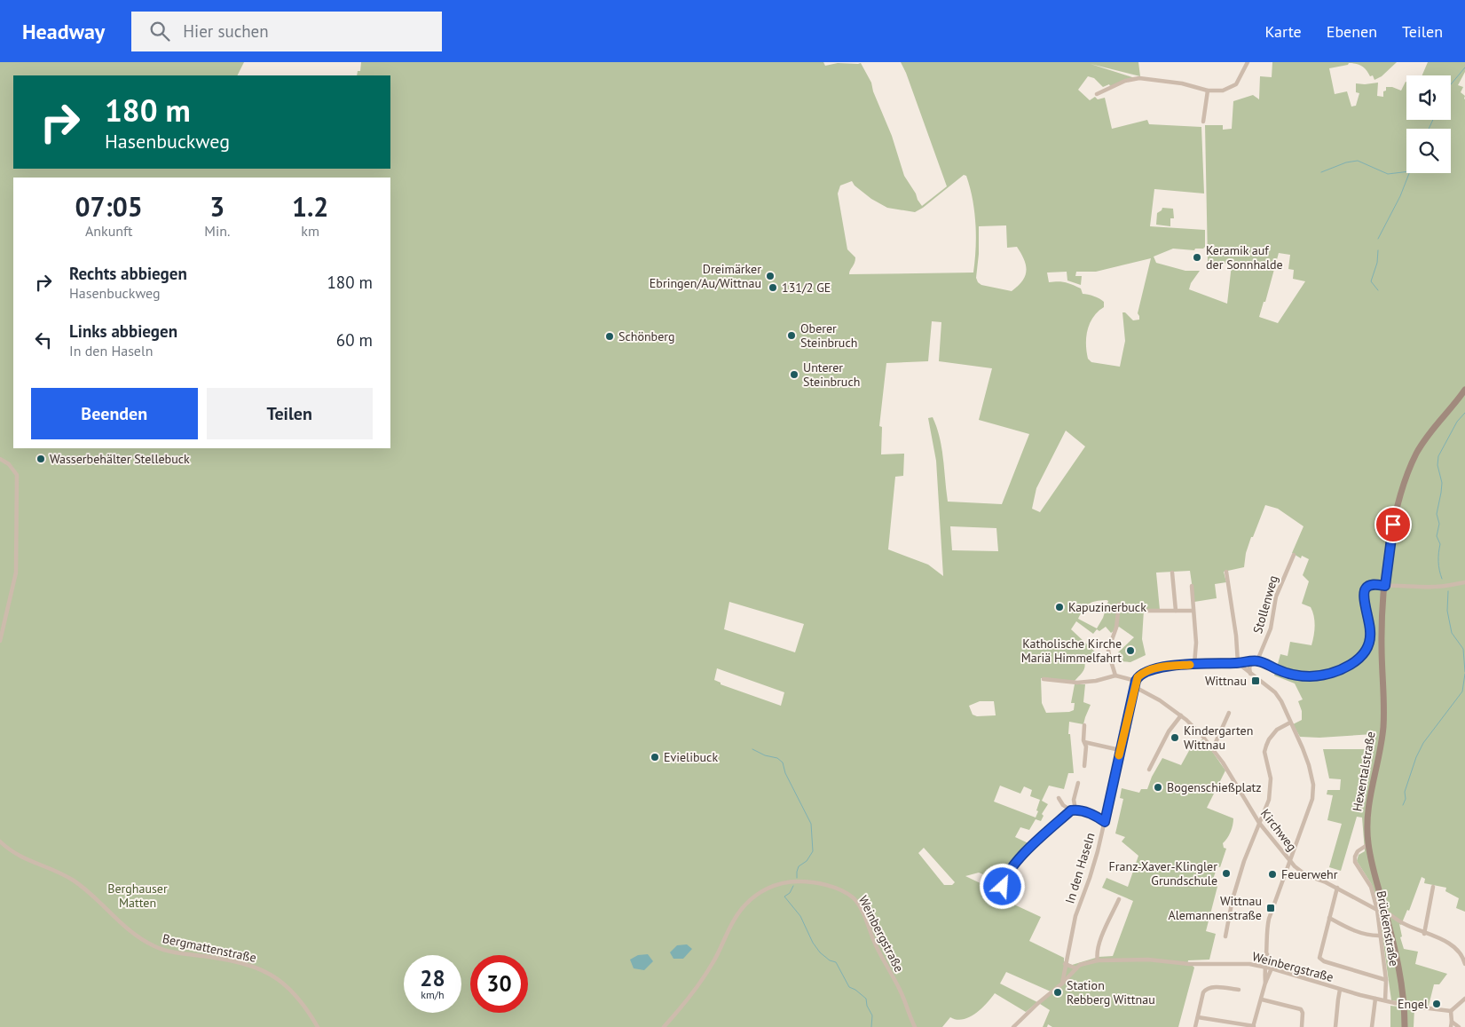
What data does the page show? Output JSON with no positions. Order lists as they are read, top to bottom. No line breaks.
{"streets":{"main road":["Hexentalstraße"],"street":["Stollenweg","Kirchweg","In den Haseln","Brückenstraße","Weinbergstraße","Bergmattenstraße"]},"crossings":[["Hexentalstraße","Brückenstraße"],["Kirchweg","In den Haseln"],["Kirchweg","Brückenstraße"],["In den Haseln","Weinbergstraße"],["Brückenstraße","Weinbergstraße"]],"parks":["Berghauser Matten"],"places":{"other":["Keramik auf der Sonnhalde","Dreimärker Ebringen/Au/Wittnau","131/2 GE","Oberer Steinbruch","Schönberg","Unterer Steinbruch","Wasserbehälter Stellebuck","Kapuzinerbuck","Katholische Kirche Mariä Himmelfahrt","Kindergarten Wittnau","Evielibuck","Bogenschießplatz","Franz-Xaver-Klingler Grundschule","Feuerwehr","Station Rebberg Wittnau","Engel"],"transit":["Wittnau","Wittnau Alemannenstraße"]},"page":{"header":"Headway","search":"Hier suchen","nav":["Karte","Ebenen","Teilen"],"turn":["180 m","Hasenbuckweg"],"eta":["07:05","Ankunft","3","Min.","1.2","km"],"list":[{"name":"Rechts abbiegen","note":"Hasenbuckweg","value":"180 m"},{"name":"Links abbiegen","note":"In den Haseln","value":"60 m"}],"buttons":["Beenden","Teilen"],"speed":"28 km/h","limit":"30"}}
